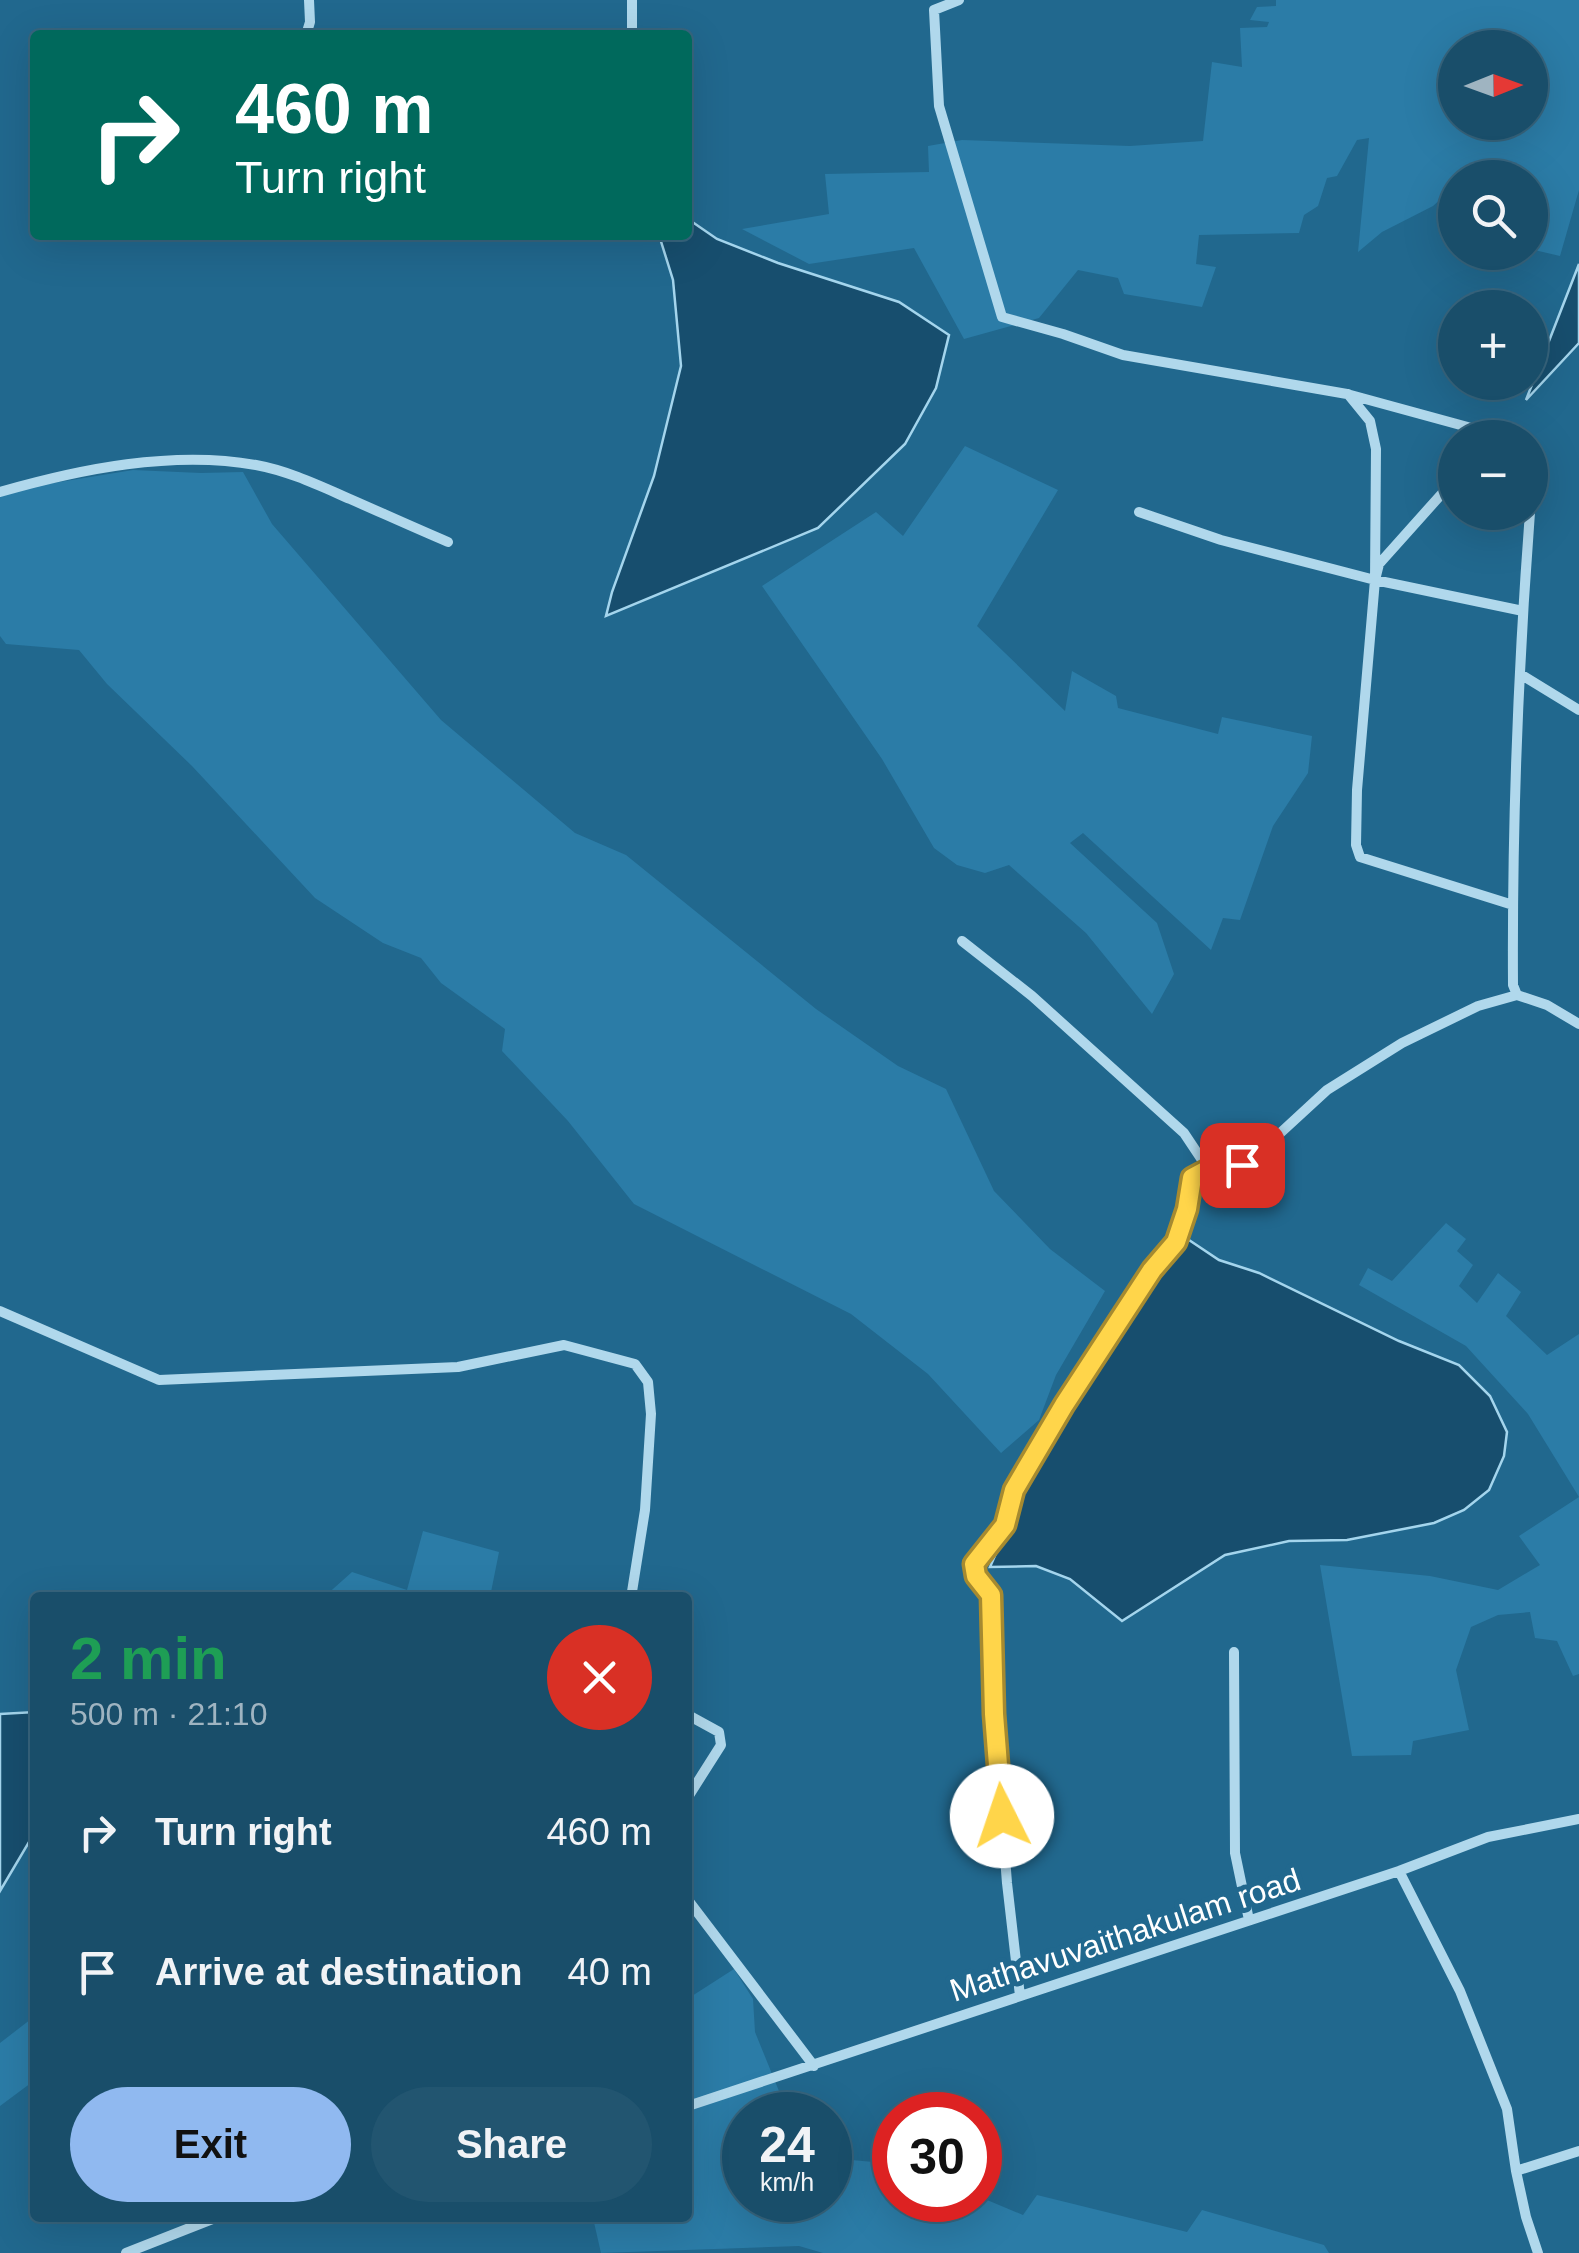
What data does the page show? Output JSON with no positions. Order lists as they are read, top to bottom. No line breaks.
{"streets":{"street":["Mathavuvaithakulam road"]},"north":"right","page":{"map_buttons":["+","−"],"turn":["460 m","Turn right"],"heading":["2 min","500 m · 21:10"],"list":[{"name":"Turn right","value":"460 m"},{"name":"Arrive at destination","value":"40 m"}],"buttons":["Exit","Share"],"speed":"24 km/h","limit":"30"}}
